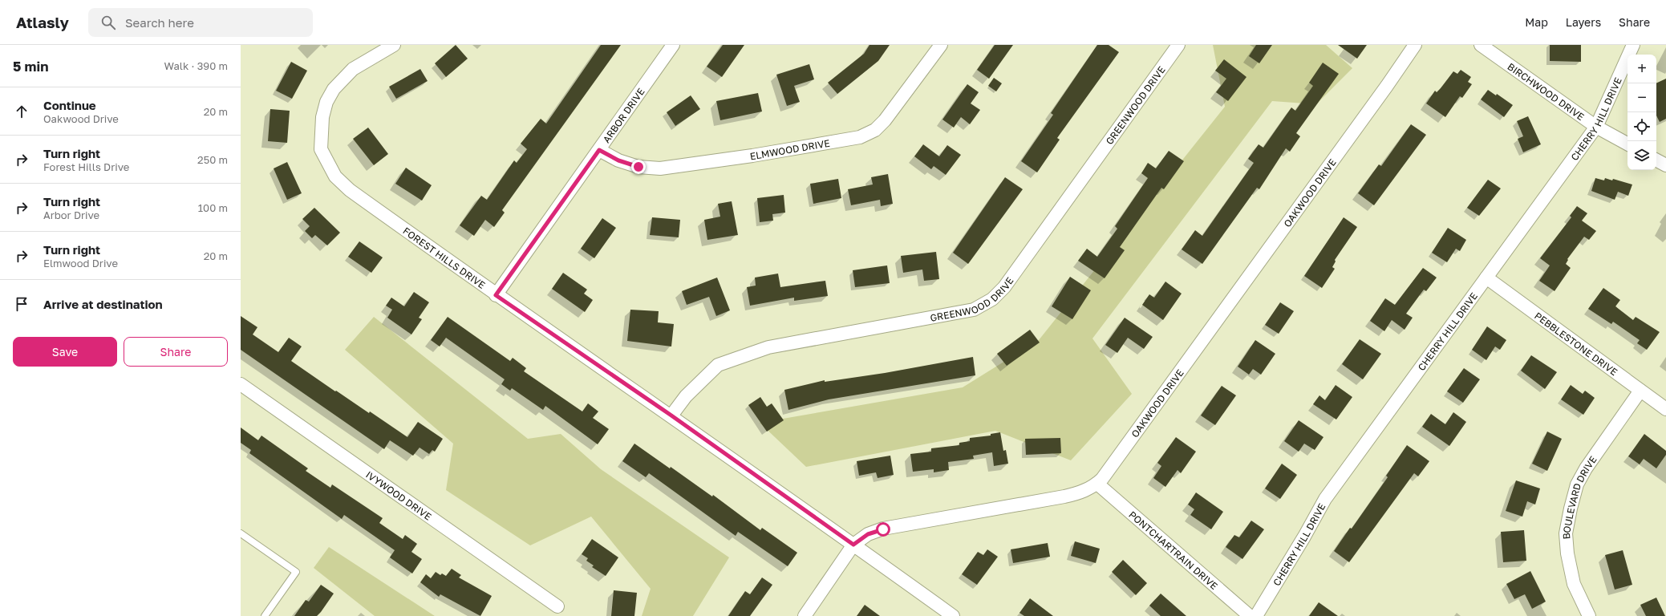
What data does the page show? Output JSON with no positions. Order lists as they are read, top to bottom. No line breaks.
{"streets":{"street":["BIRCHWOOD DRIVE","GREENWOOD DRIVE","ARBOR DRIVE","CHERRY HILL DRIVE","ELMWOOD DRIVE","OAKWOOD DRIVE","FOREST HILLS DRIVE","PEBBLESTONE DRIVE","IVYWOOD DRIVE","BOULEVARD DRIVE","PONTCHARTRAIN DRIVE"]},"crossings":[["BIRCHWOOD DRIVE","CHERRY HILL DRIVE"],["GREENWOOD DRIVE","FOREST HILLS DRIVE"],["ARBOR DRIVE","ELMWOOD DRIVE"],["ARBOR DRIVE","FOREST HILLS DRIVE"],["CHERRY HILL DRIVE","PEBBLESTONE DRIVE"],["OAKWOOD DRIVE","FOREST HILLS DRIVE"],["OAKWOOD DRIVE","PONTCHARTRAIN DRIVE"],["PEBBLESTONE DRIVE","BOULEVARD DRIVE"]],"page":{"header":"Atlasly","search":"Search here","nav":["Map","Layers","Share"],"heading":["5 min","Walk · 390 m"],"map_buttons":["+","−"],"list":[["Continue","Oakwood Drive","20 m"],["Turn right","Forest Hills Drive","250 m"],["Turn right","Arbor Drive","100 m"],["Turn right","Elmwood Drive","20 m"],"Arrive at destination"],"buttons":["Save","Share"]}}
